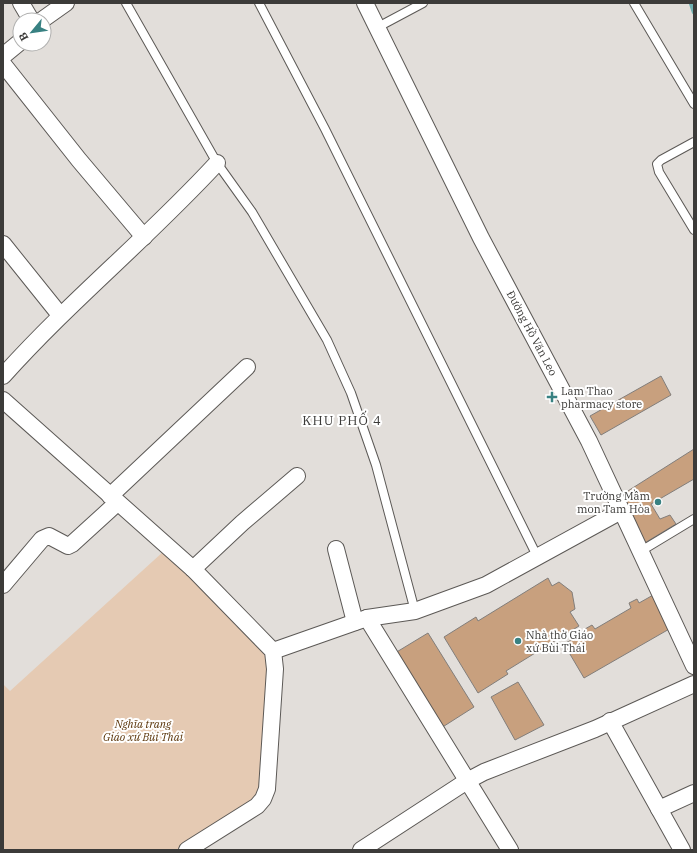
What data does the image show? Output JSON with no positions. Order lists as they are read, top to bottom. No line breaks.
{"streets":{"street":["Đường Hồ Văn Leo"]},"districts":["KHU PHỐ 4"],"parks":["Nghĩa trang Giáo xứ Bùi Thái"],"places":{"health":["Lam Thao pharmacy store"],"other":["Trường Mầm mon Tam Hòa","Nhà thờ Giáo xứ Bùi Thái"]},"north":"bottom left"}
